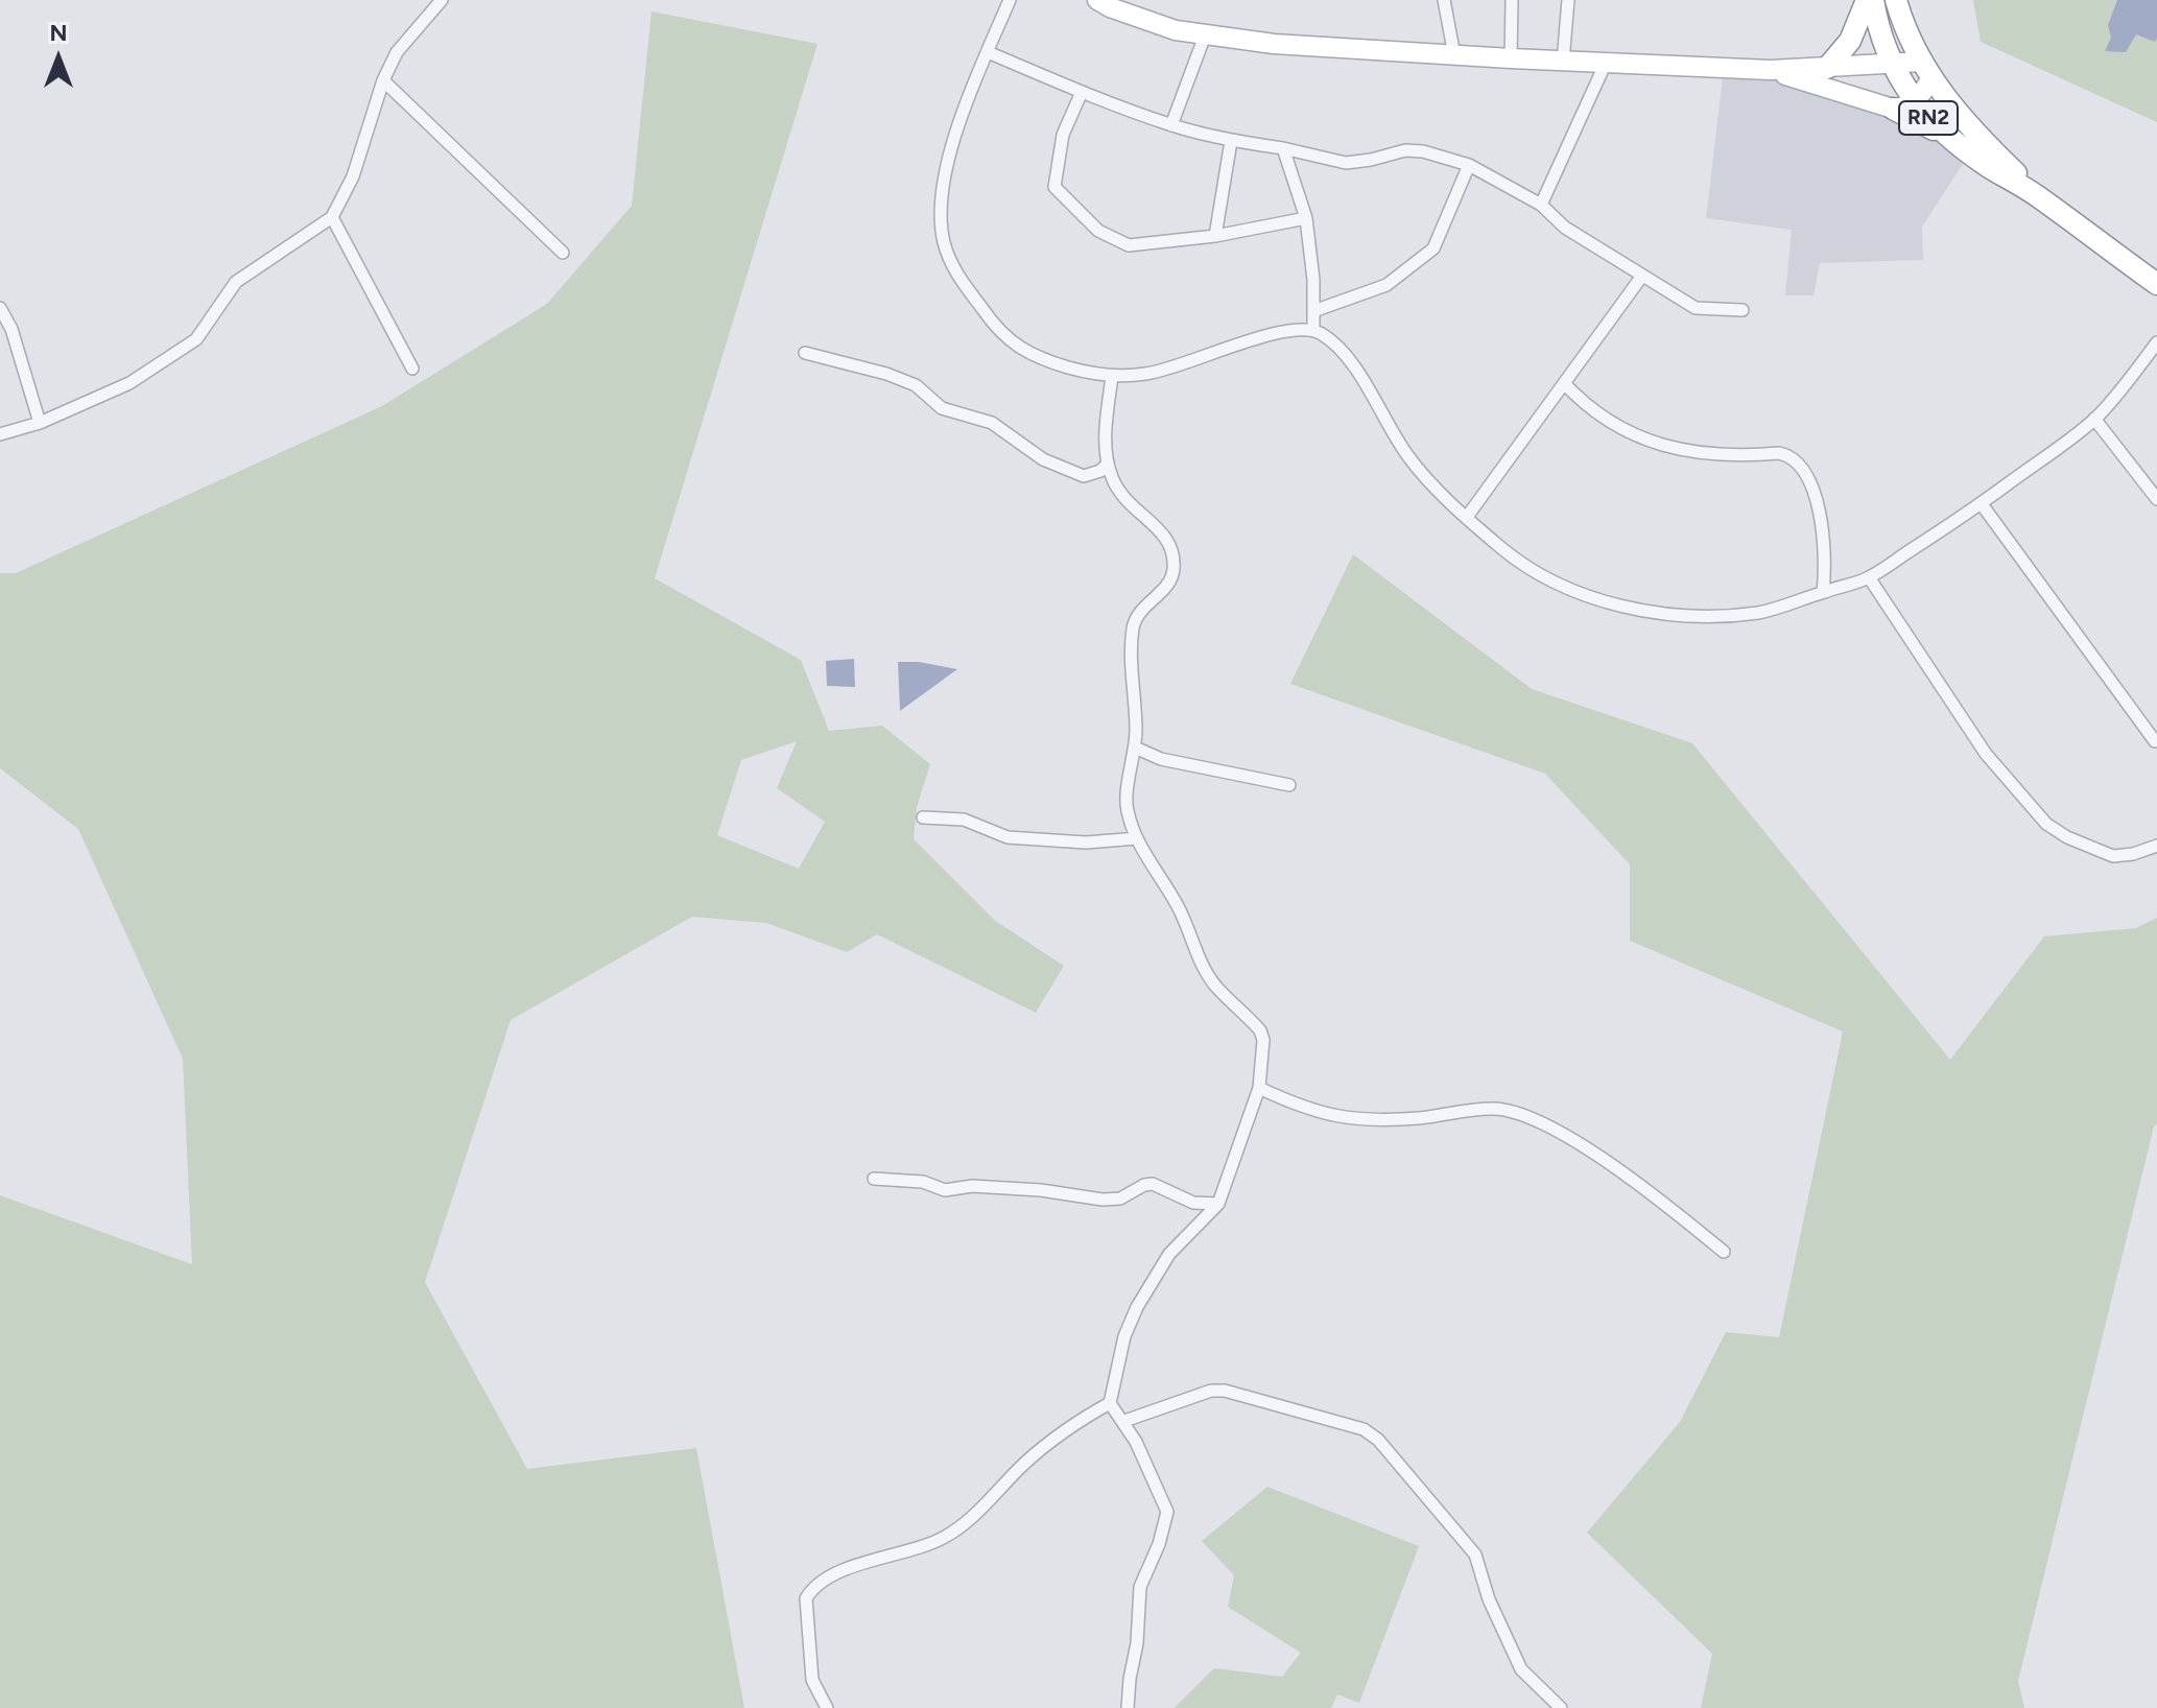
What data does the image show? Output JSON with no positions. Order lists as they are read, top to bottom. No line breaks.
{"streets":{"highway":["RN2"]},"north":"top"}
